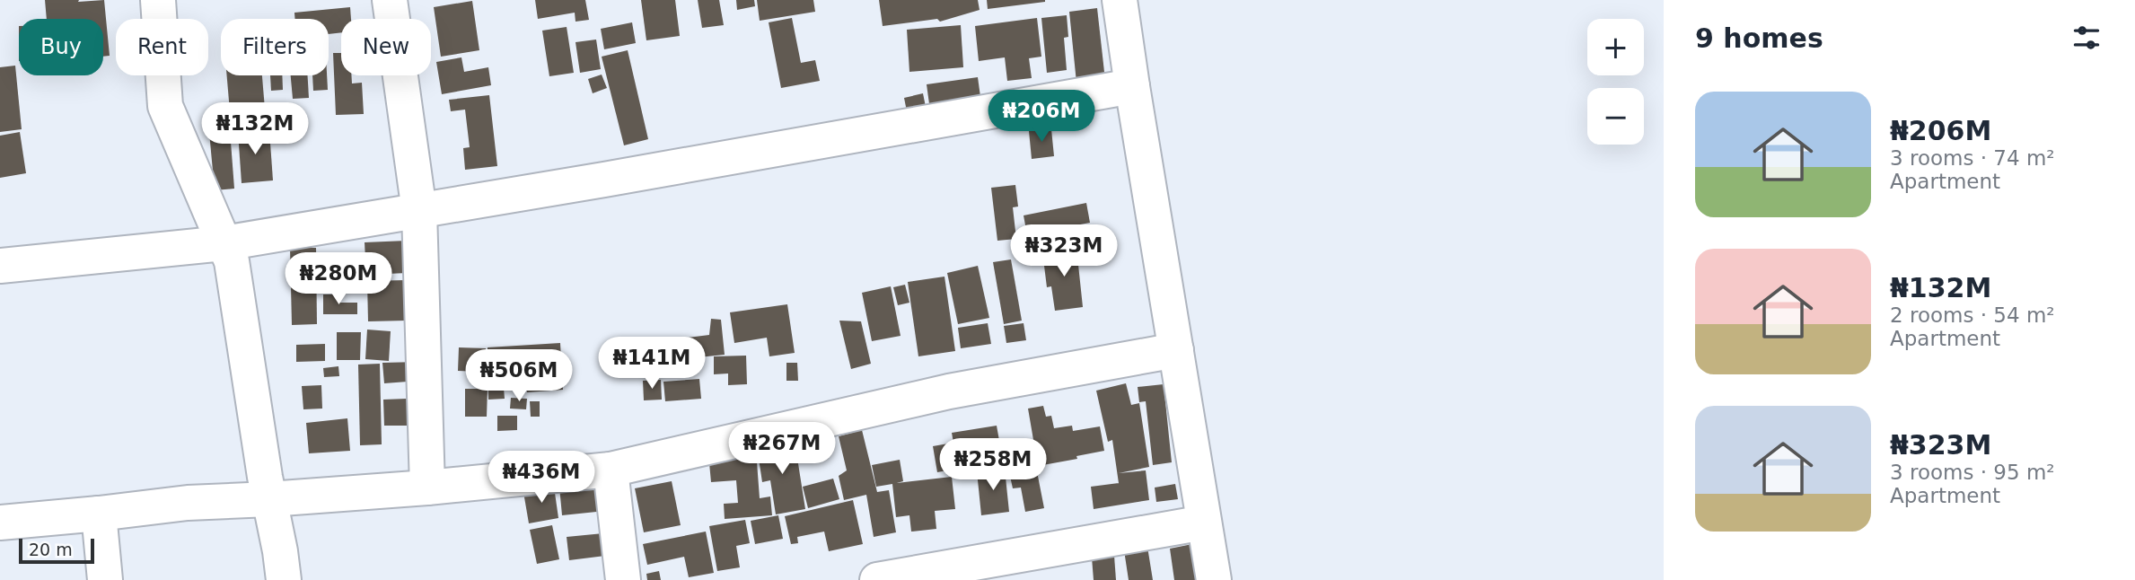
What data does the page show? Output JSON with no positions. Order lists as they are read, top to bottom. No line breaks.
{"scale_bar":"20 m","page":{"heading":"9 homes","map_buttons":["+","−"],"chip":["Buy","Rent","Filters","New"],"list":[{"name":"₦206M","note":"3 rooms · 74 m² · Apartment"},{"name":"₦132M","note":"2 rooms · 54 m² · Apartment"},{"name":"₦323M","note":"3 rooms · 95 m² · Apartment"}],"price":["₦206M","₦132M","₦323M","₦280M","₦141M","₦506M","₦267M","₦258M","₦436M"],"scale":"20 m"}}
